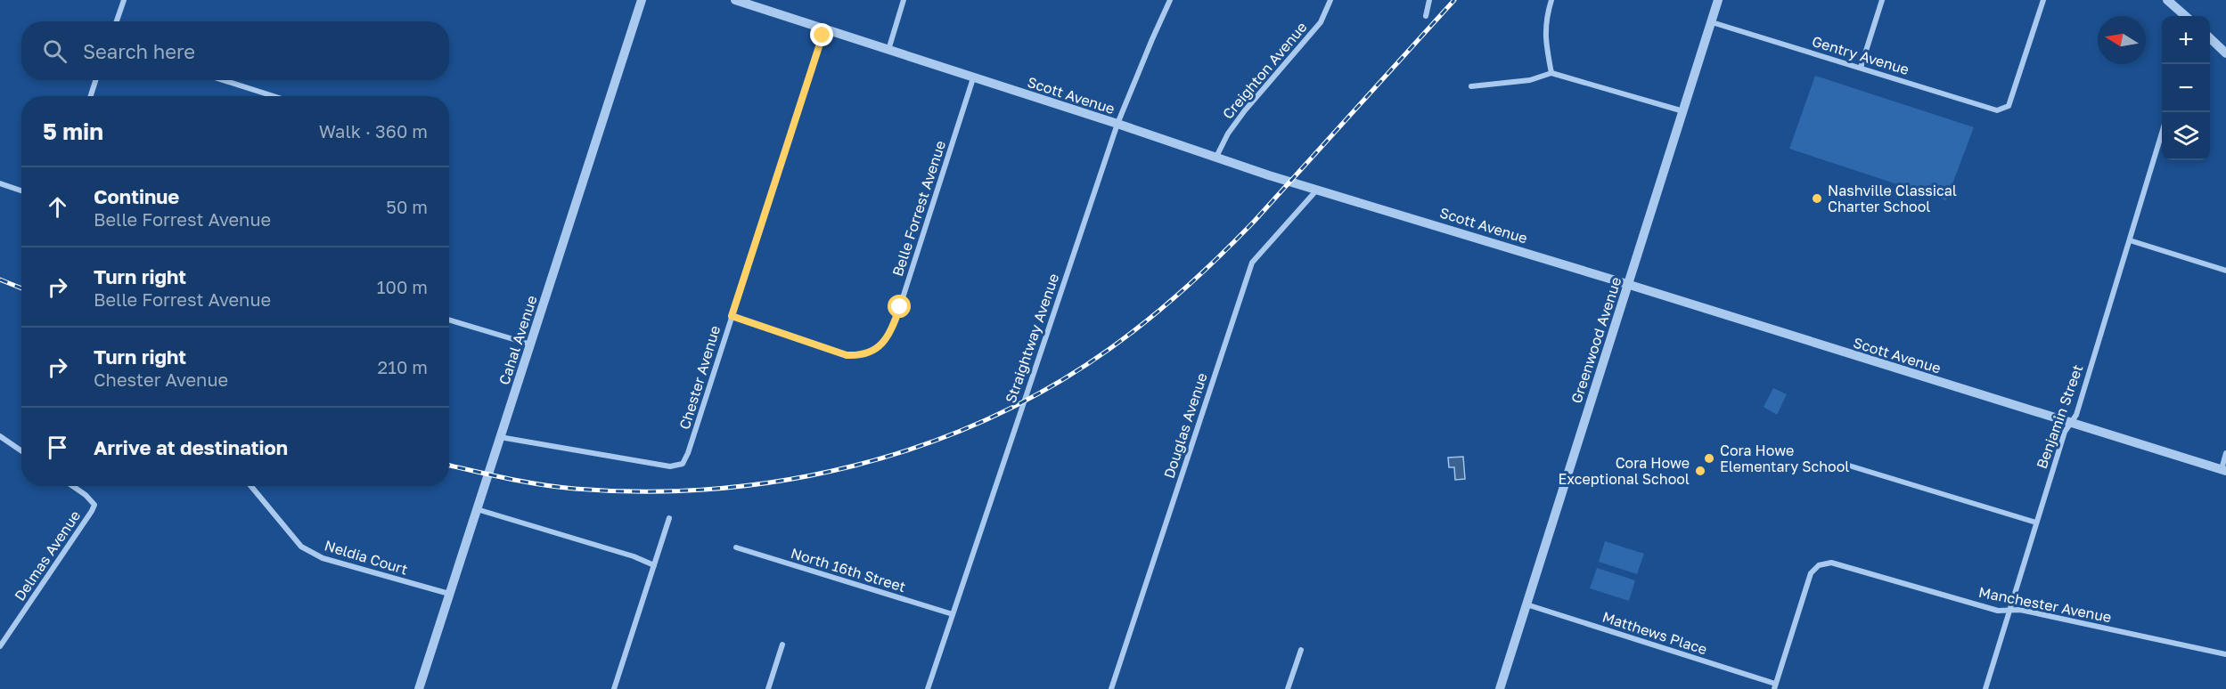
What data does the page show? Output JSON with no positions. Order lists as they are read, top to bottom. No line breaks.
{"streets":{"street":["Gentry Avenue","Creighton Avenue","Scott Avenue","Belle Forrest Avenue","Straightway Avenue","Cahal Avenue","Greenwood Avenue","Chester Avenue","Benjamin Street","Douglas Avenue","Delmas Avenue","Neldia Court","North 16th Street","Manchester Avenue","Matthews Place"]},"crossings":[["Gentry Avenue","Greenwood Avenue"],["Creighton Avenue","Scott Avenue"],["Scott Avenue","Belle Forrest Avenue"],["Scott Avenue","Straightway Avenue"],["Scott Avenue","Greenwood Avenue"],["Scott Avenue","Chester Avenue"],["Scott Avenue","Benjamin Street"],["Scott Avenue","Douglas Avenue"],["Belle Forrest Avenue","Chester Avenue"],["Straightway Avenue","North 16th Street"],["Cahal Avenue","Chester Avenue"],["Cahal Avenue","Neldia Court"],["Greenwood Avenue","Matthews Place"],["Benjamin Street","Manchester Avenue"],["Manchester Avenue","Matthews Place"]],"places":["Nashville Classical Charter School","Cora Howe Elementary School","Cora Howe Exceptional School"],"north":"left","page":{"map_buttons":["+","−"],"search":"Search here","heading":["5 min","Walk · 360 m"],"list":[["Continue","Belle Forrest Avenue","50 m"],["Turn right","Belle Forrest Avenue","100 m"],["Turn right","Chester Avenue","210 m"],"Arrive at destination"]}}
